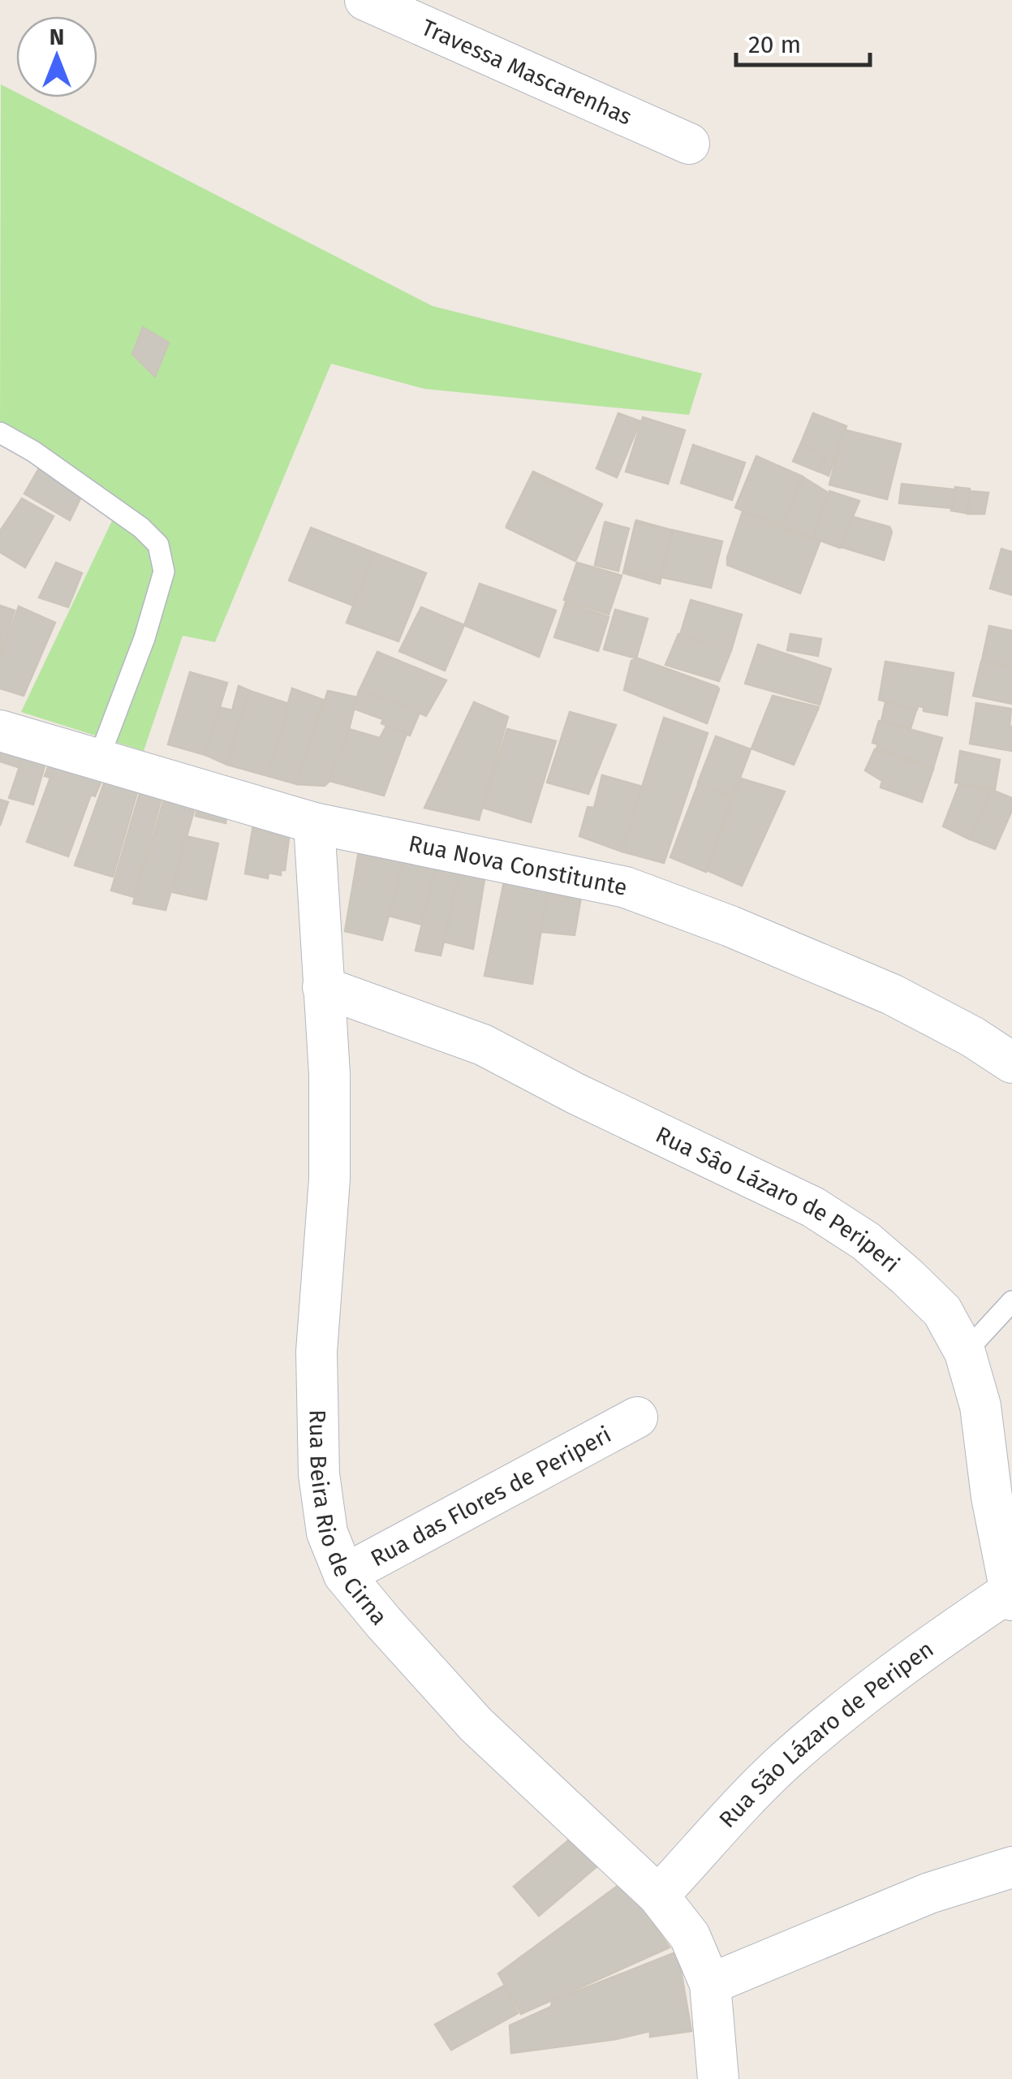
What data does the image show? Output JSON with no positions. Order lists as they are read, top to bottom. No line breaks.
{"streets":{"street":["Travessa Mascarenhas","Rua Nova Constitunte","Rua Sâo Lázaro de Periperi","Rua das Flores de Periperi","Rua Beira Rio de Cirna","Rua São Lázaro de Peripen"]},"crossings":[["Rua Nova Constitunte","Rua Beira Rio de Cirna"],["Rua Sâo Lázaro de Periperi","Rua Beira Rio de Cirna"],["Rua Sâo Lázaro de Periperi","Rua São Lázaro de Peripen"],["Rua das Flores de Periperi","Rua Beira Rio de Cirna"],["Rua Beira Rio de Cirna","Rua São Lázaro de Peripen"]],"scale_bar":"20 m","north":"top"}
